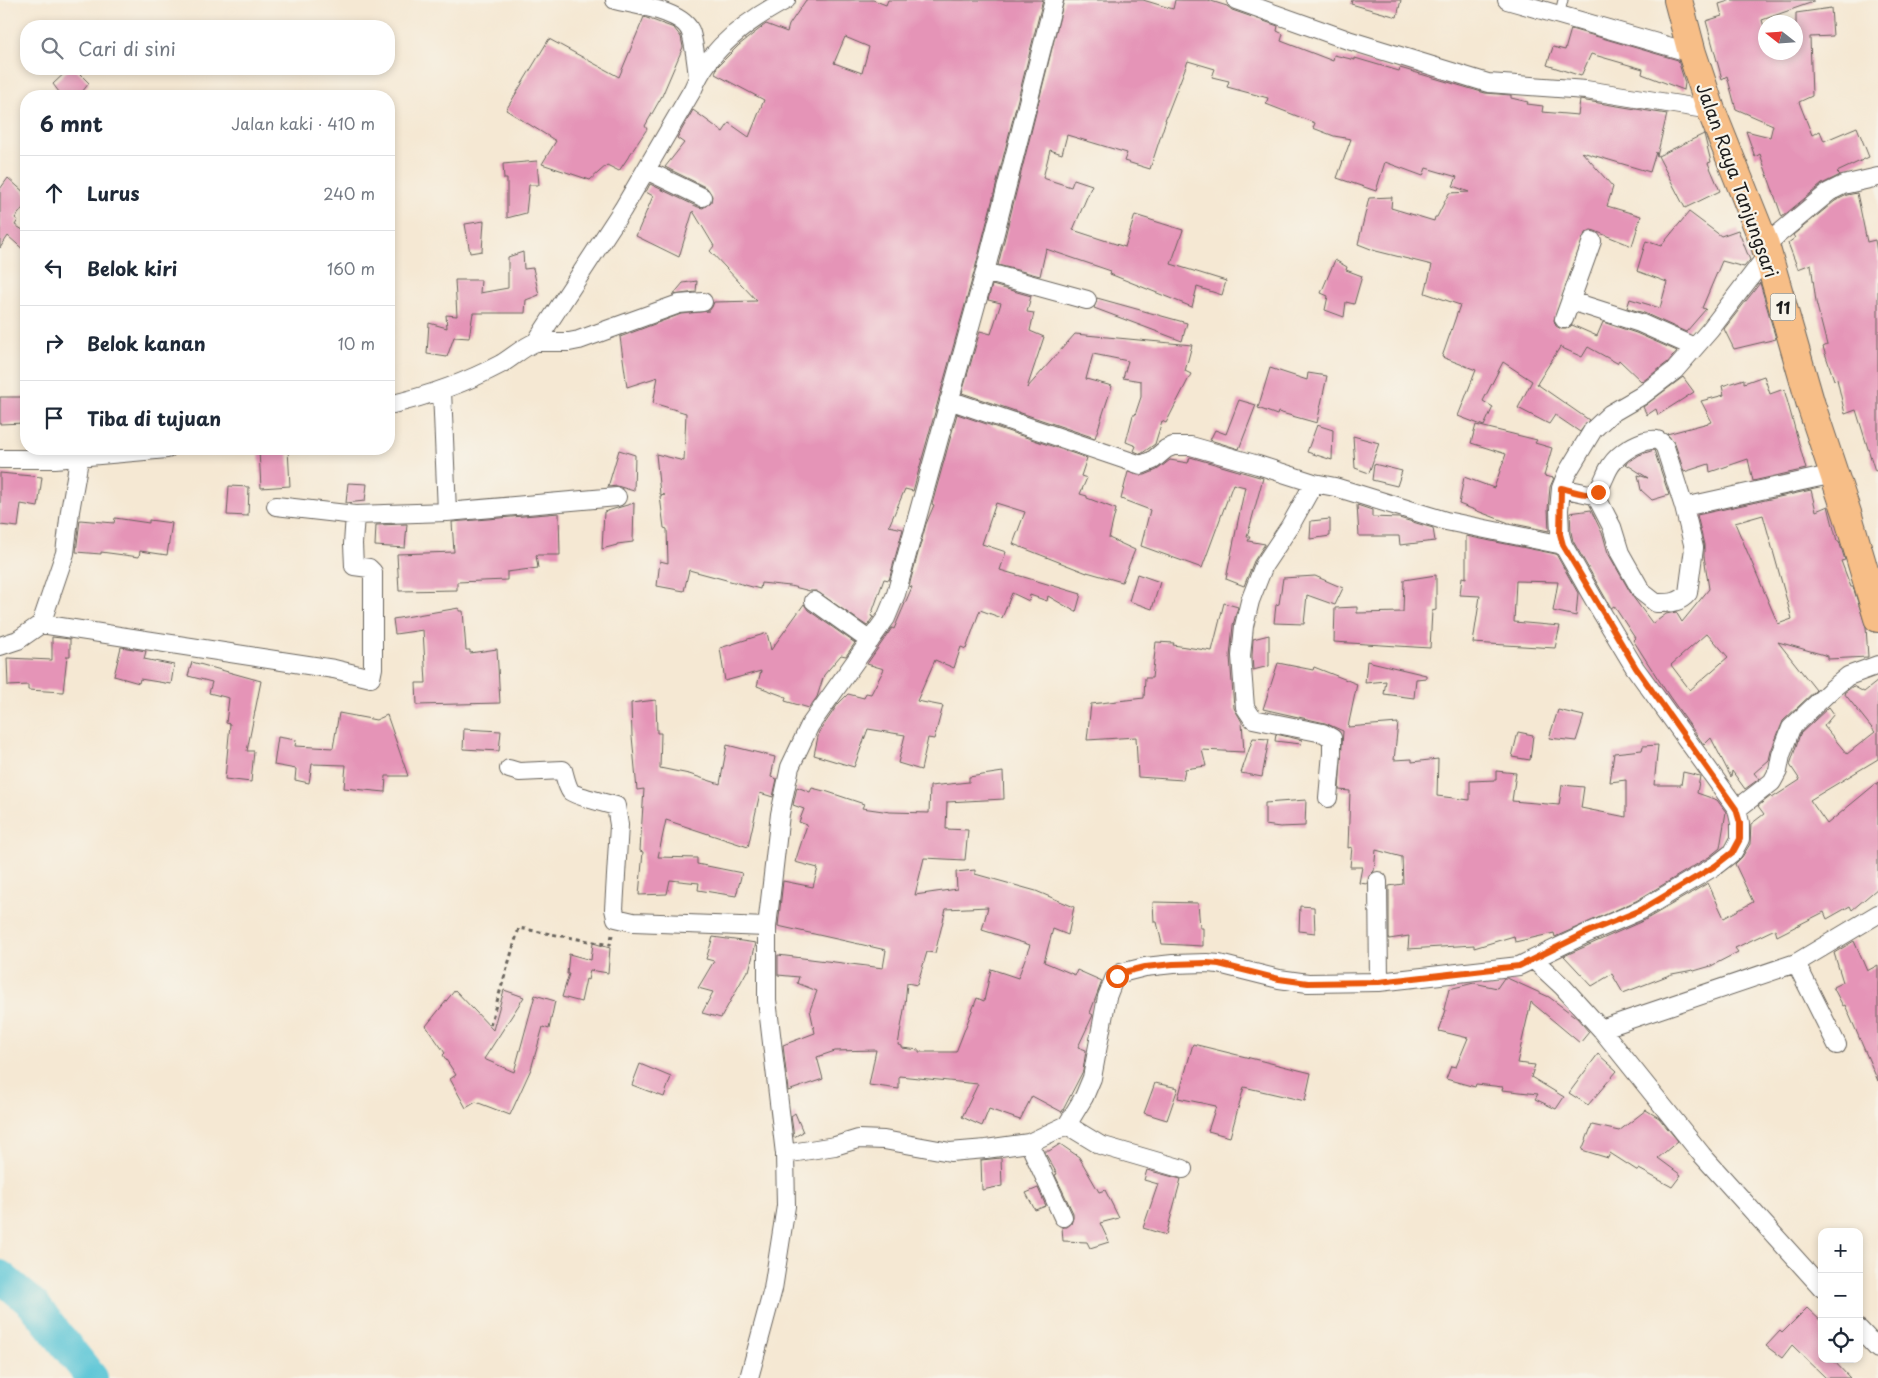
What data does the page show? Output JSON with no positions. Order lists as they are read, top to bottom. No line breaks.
{"streets":{"highway":["Jalan Raya Tanjungsari","11"]},"north":"left","page":{"search":"Cari di sini","heading":["6 mnt","Jalan kaki · 410 m"],"list":[["Lurus","240 m"],["Belok kiri","160 m"],["Belok kanan","10 m"],"Tiba di tujuan"],"map_buttons":["+","−"]}}
